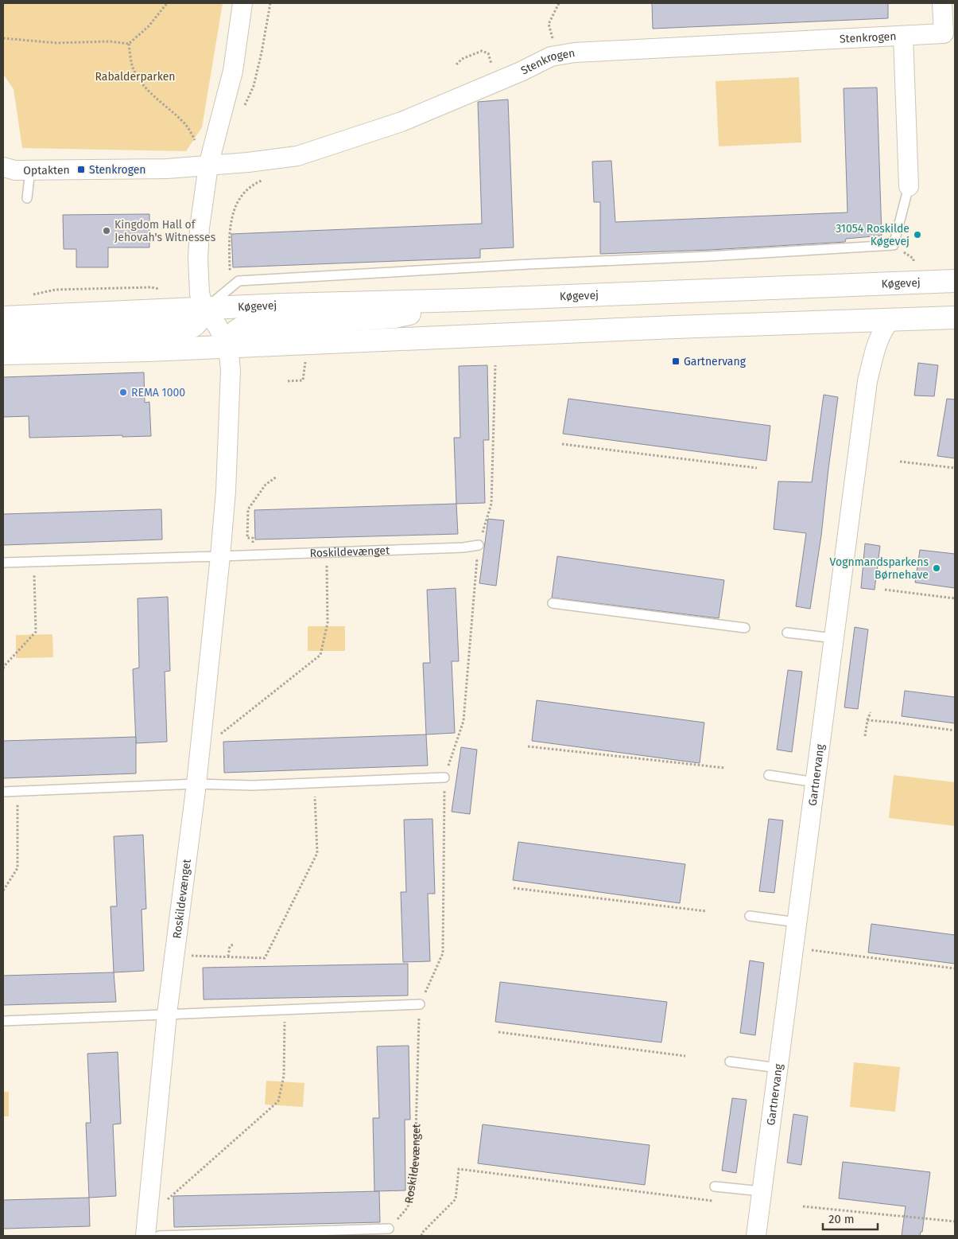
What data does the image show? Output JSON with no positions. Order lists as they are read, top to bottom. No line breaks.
{"streets":{"street":["Stenkrogen","Optakten","Køgevej","Roskildevænget","Gartnervang"]},"crossings":[["Stenkrogen","Optakten"]],"parks":["Rabalderparken"],"places":{"transit":["Stenkrogen","Gartnervang"],"other":["Kingdom Hall of Jehovah's Witnesses","31054 Roskilde Køgevej","REMA 1000","Vognmandsparkens Børnehave"]},"scale_bar":"20 m"}
